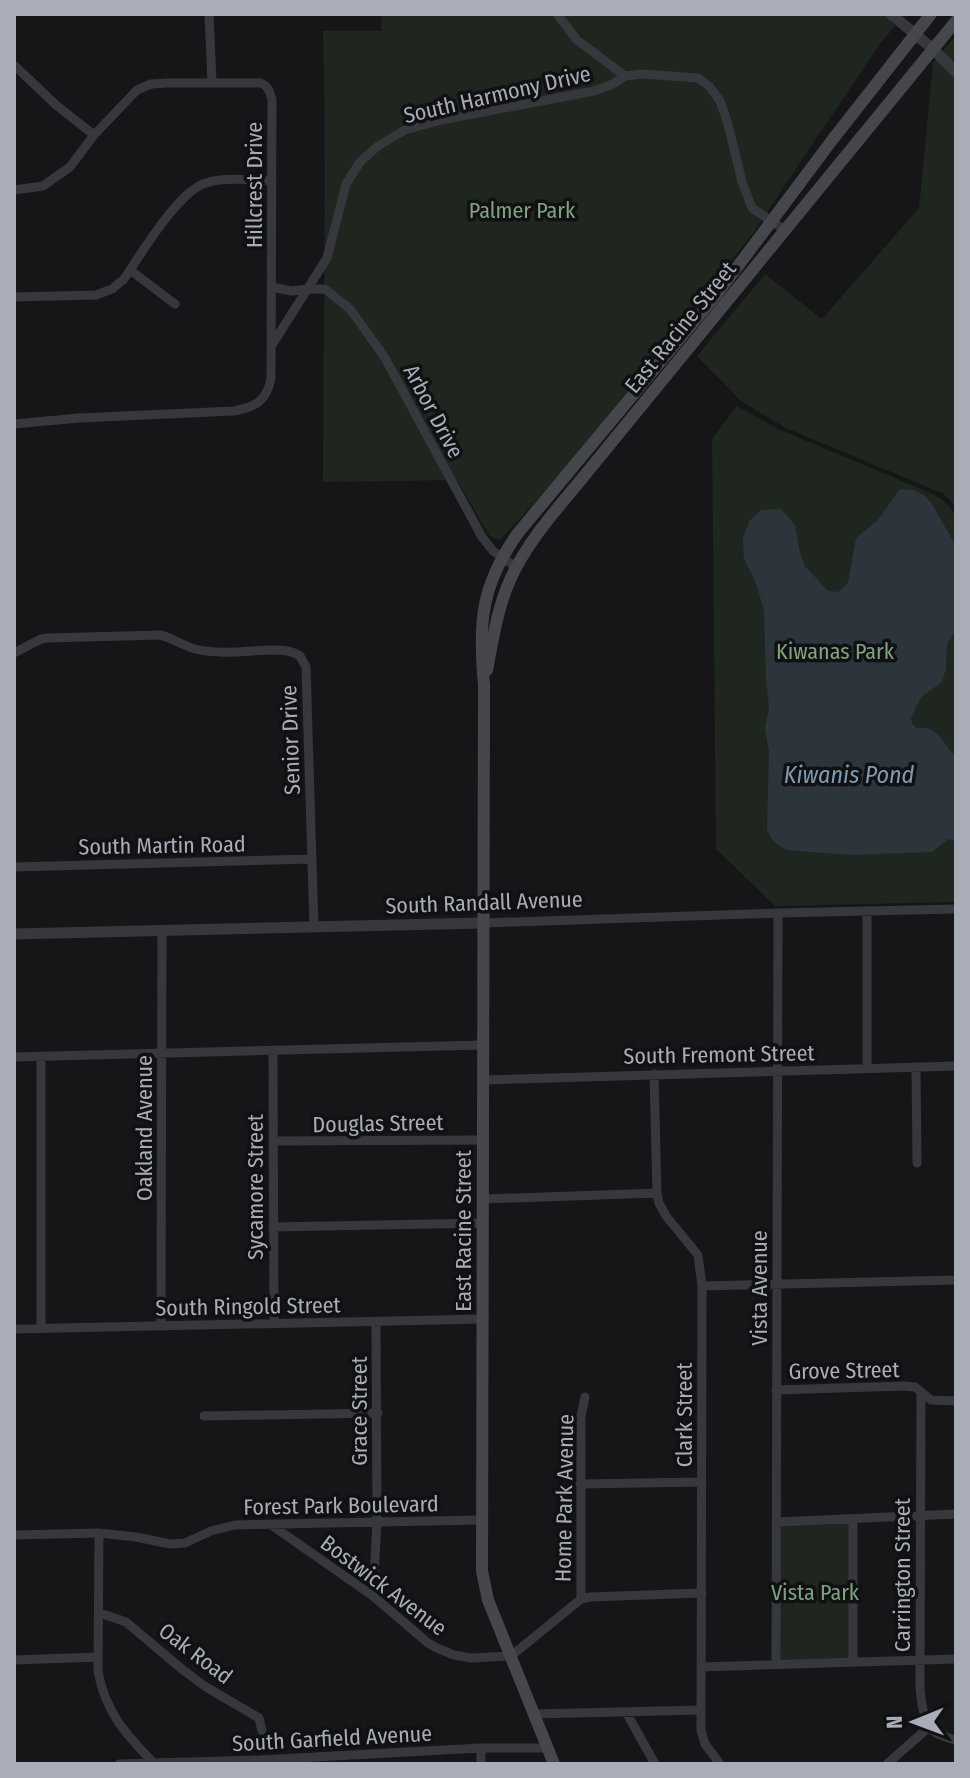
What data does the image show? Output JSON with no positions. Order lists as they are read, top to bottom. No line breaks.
{"streets":{"main road":["East Racine Street"],"street":["South Harmony Drive","Hillcrest Drive","Arbor Drive","Senior Drive","South Martin Road","South Randall Avenue","South Fremont Street","Douglas Street","Oakland Avenue","Sycamore Street","Vista Avenue","South Ringold Street","Grove Street","Grace Street","Clark Street","Home Park Avenue","Forest Park Boulevard","Carrington Street","Bostwick Avenue","Oak Road","South Garfield Avenue"]},"crossings":[["South Harmony Drive","Hillcrest Drive"],["South Harmony Drive","East Racine Street"],["South Harmony Drive","Arbor Drive"],["East Racine Street","Arbor Drive"],["East Racine Street","South Randall Avenue"],["East Racine Street","South Fremont Street"],["East Racine Street","Douglas Street"],["East Racine Street","South Ringold Street"],["East Racine Street","Forest Park Boulevard"],["East Racine Street","Bostwick Avenue"],["East Racine Street","South Garfield Avenue"],["Senior Drive","South Martin Road"],["Senior Drive","South Randall Avenue"],["South Randall Avenue","Oakland Avenue"],["South Randall Avenue","Vista Avenue"],["South Fremont Street","Vista Avenue"],["South Fremont Street","Clark Street"],["Douglas Street","Sycamore Street"],["Oakland Avenue","South Ringold Street"],["Sycamore Street","South Ringold Street"],["Vista Avenue","Grove Street"],["South Ringold Street","Grace Street"],["Grove Street","Carrington Street"],["Grace Street","Forest Park Boulevard"],["Grace Street","Bostwick Avenue"],["Forest Park Boulevard","Bostwick Avenue"]],"water":["Kiwanis Pond"],"parks":["Palmer Park","Kiwanas Park","Vista Park"],"north":"left"}
